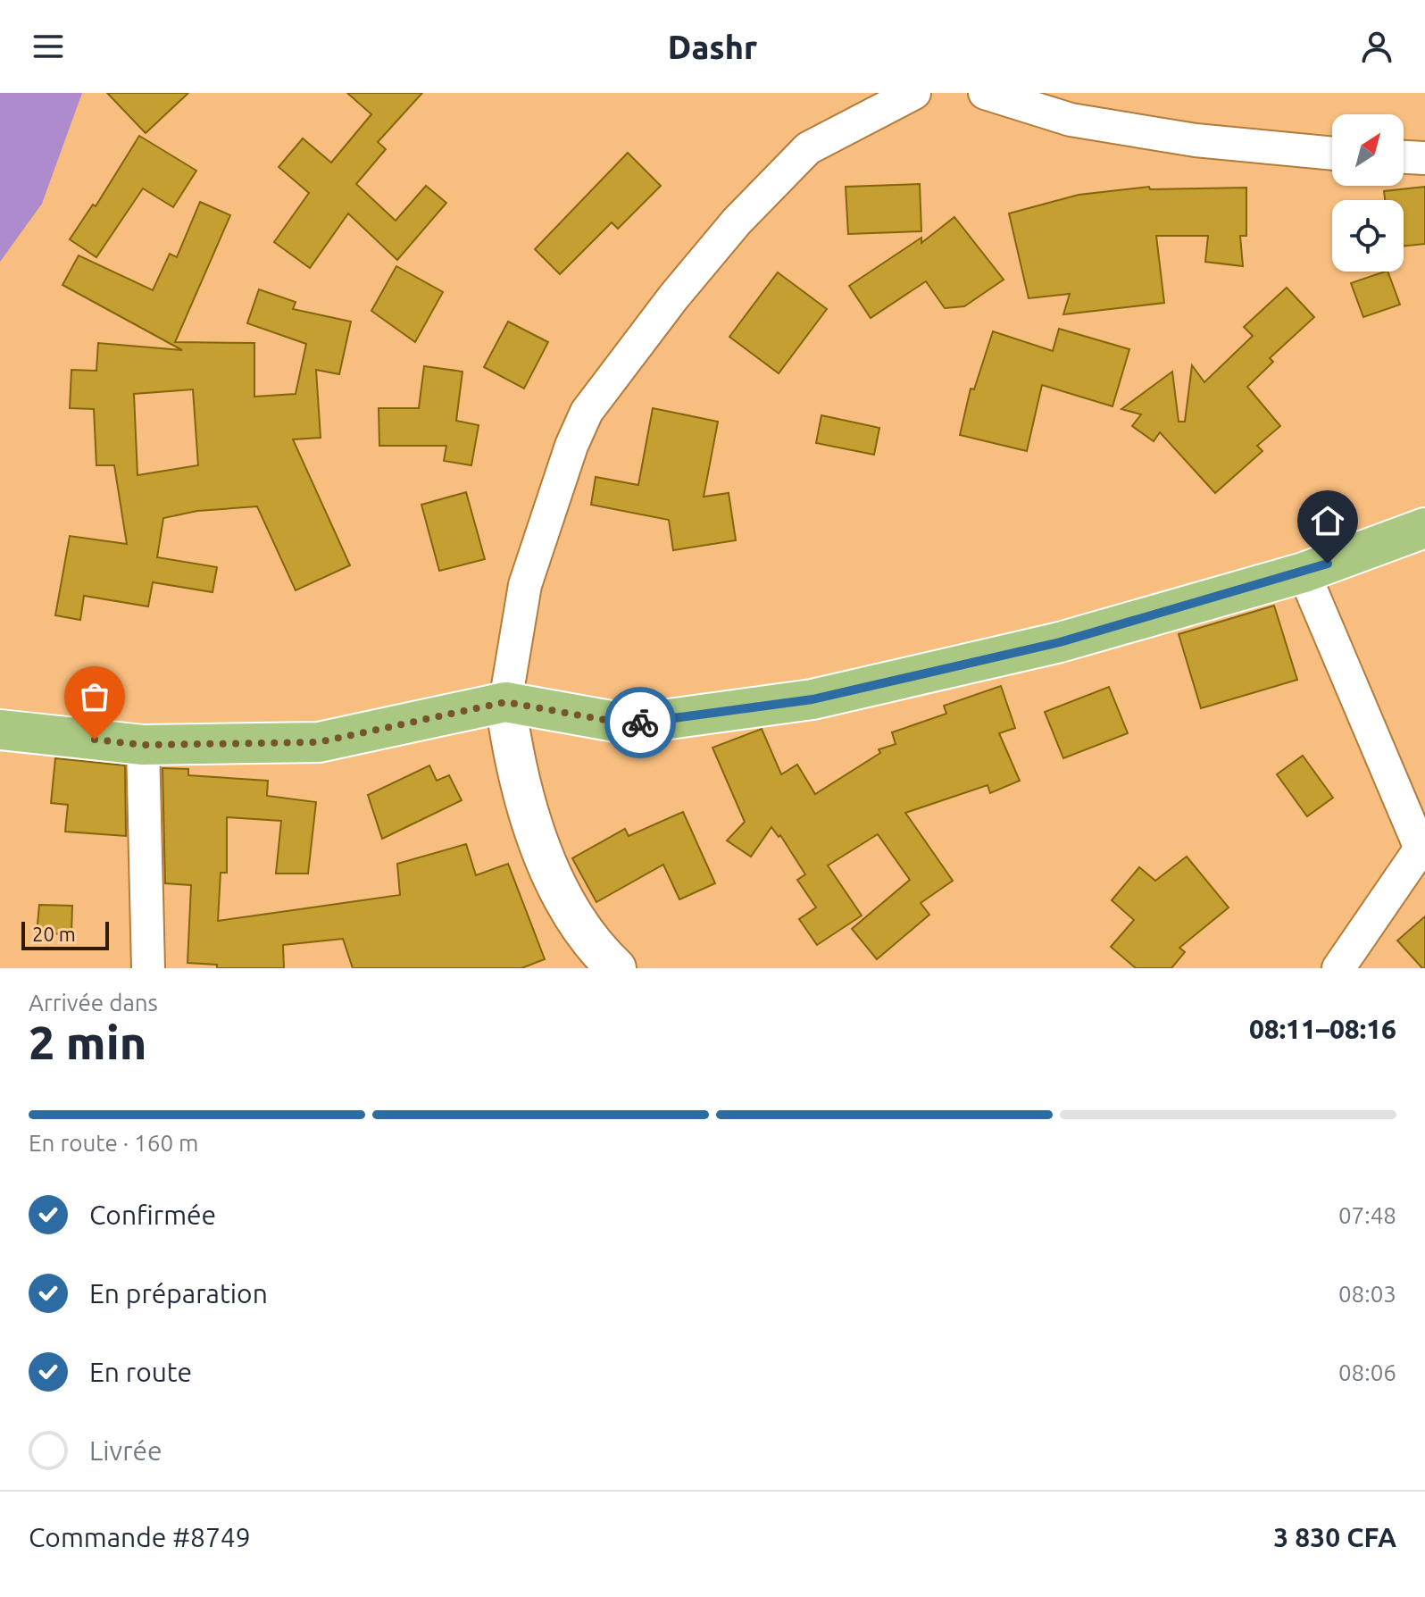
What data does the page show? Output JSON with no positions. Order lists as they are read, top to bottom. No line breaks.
{"scale_bar":"20 m","north":"top right","page":{"header":"Dashr","scale":"20 m","heading":["2 min","Arrivée dans","08:11–08:16"],"panel":["Commande #8749","3 830 CFA"],"bar":"En route · 160 m","list":[["Confirmée","07:48"],["En préparation","08:03"],["En route","08:06"],"Livrée"]}}
